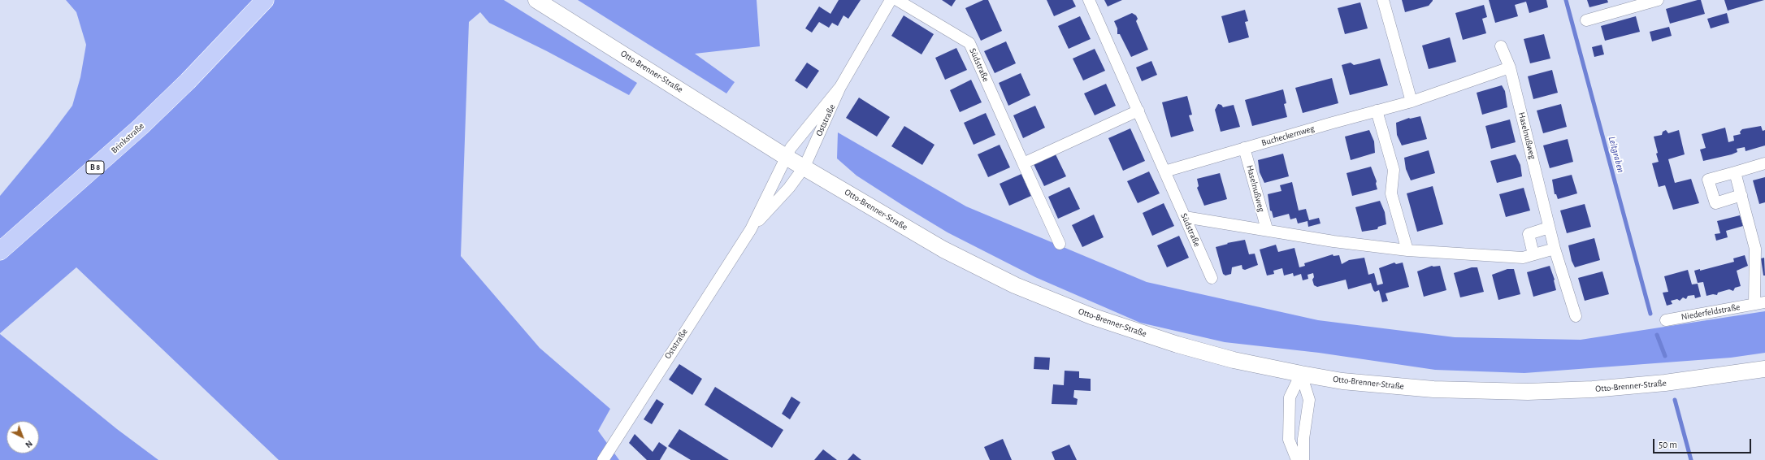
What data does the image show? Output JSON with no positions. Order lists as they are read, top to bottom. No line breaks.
{"streets":{"main road":["Otto-Brenner-Straße","Brinkstraße","B 8"],"street":["Südstraße","Oststraße","Bucheckernweg","Haselnußweg","Niederfeldstraße"]},"crossings":[["Südstraße","Bucheckernweg"],["Otto-Brenner-Straße","Oststraße"],["Bucheckernweg","Haselnußweg"]],"water":["Leitgraben"],"scale_bar":"50 m","north":"bottom right"}
